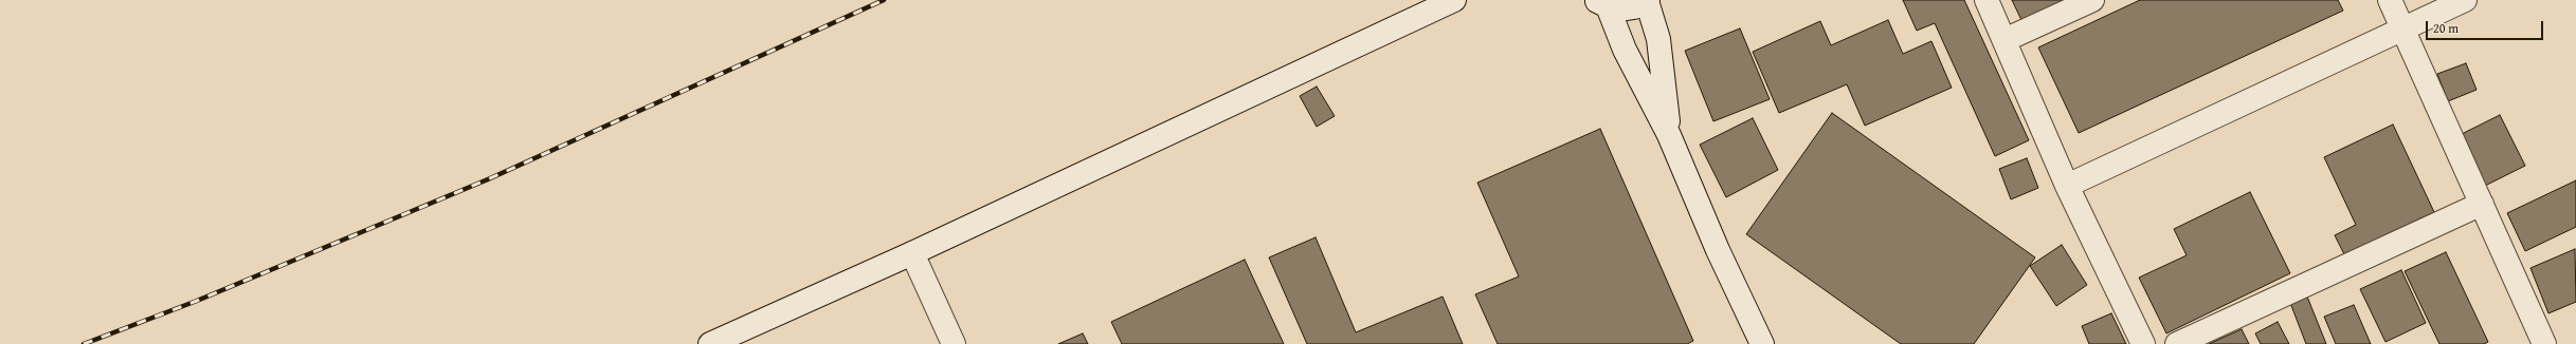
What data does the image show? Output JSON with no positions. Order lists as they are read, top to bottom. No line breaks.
{"scale_bar":"20 m"}
